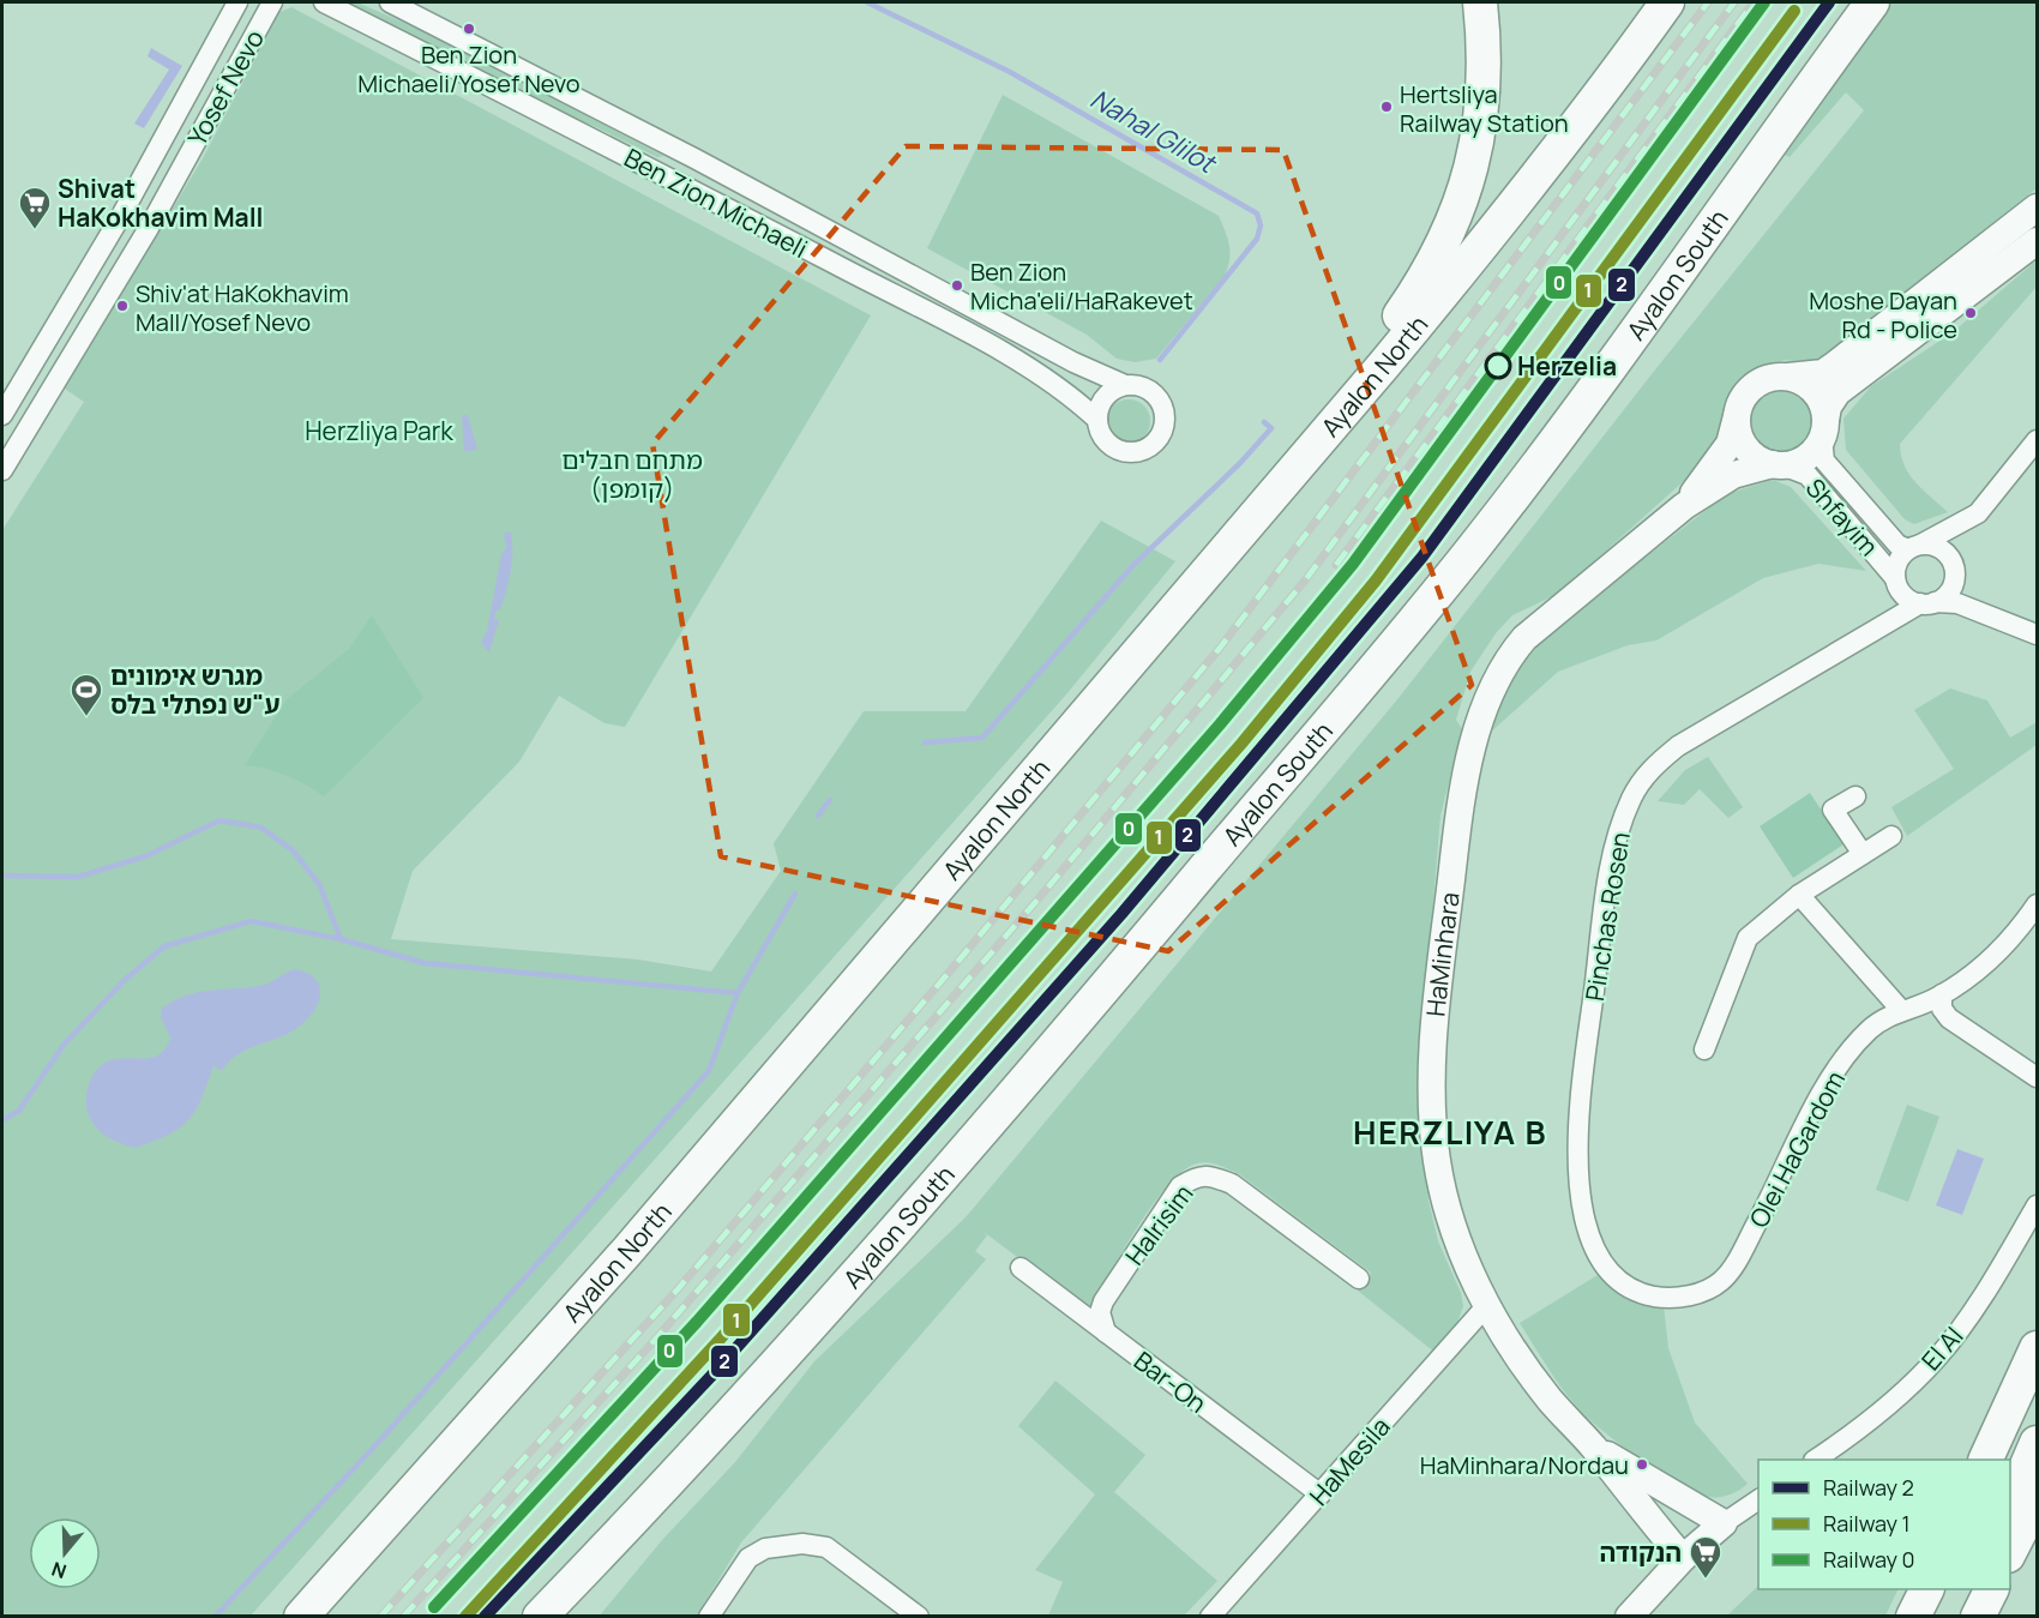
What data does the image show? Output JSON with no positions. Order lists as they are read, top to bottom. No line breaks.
{"streets":{"highway":["Ayalon South","Ayalon North"],"street":["Yosef Nevo","Ben Zion Michaeli","Shfayim","Pinchas Rosen","HaMinhara","Olei HaGardom","HaIrisim","El Al","Bar-On","HaMesila"]},"crossings":[["Shfayim","Pinchas Rosen"],["Shfayim","HaMinhara"],["Pinchas Rosen","Olei HaGardom"],["HaMinhara","HaMesila"],["HaIrisim","Bar-On"],["Bar-On","HaMesila"]],"districts":["HERZLIYA B"],"water":["Nahal Glilot"],"parks":["Herzliya Park","מתחם חבלים (קומפן)"],"places":{"other":["Ben Zion Michaeli/Yosef Nevo","Hertsliya Railway Station","Ben Zion Micha'eli/HaRakevet","Shiv'at HaKokhavim Mall/Yosef Nevo","Moshe Dayan Rd - Police","Herzelia","HaMinhara/Nordau"],"supermarket":["Shivat HaKokhavim Mall","הנקודה"],"sports":["מגרש אימונים ע\"ש נפתלי בלס"]},"lines":["rail line 2","rail line 0","rail line 1"],"legend":["Railway 2","Railway 1","Railway 0"],"north":"bottom"}
